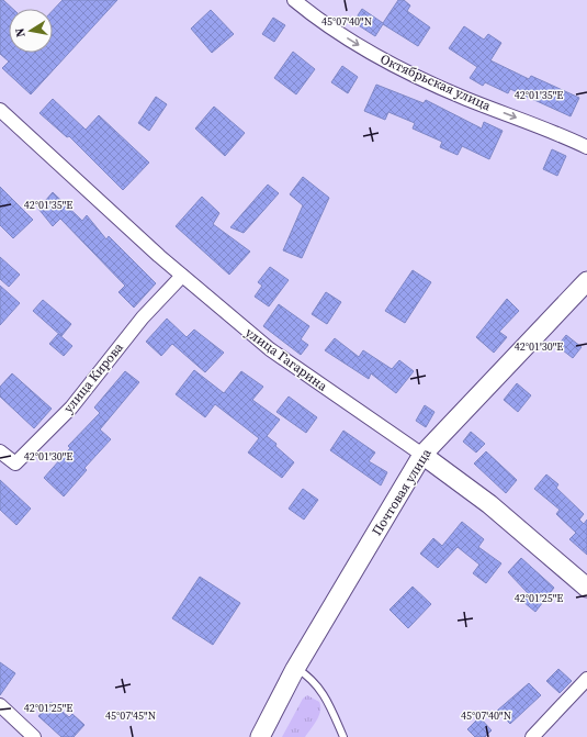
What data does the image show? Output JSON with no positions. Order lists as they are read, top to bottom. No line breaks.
{"streets":{"main road":["улица Гагарина","Почтовая улица"],"street":["Октябрьская улица","улица Кирова"]},"crossings":[["улица Гагарина","улица Кирова"],["улица Гагарина","Почтовая улица"]],"one_way":["Октябрьская улица"],"north":"left","coordinates":["45°07'40\"N","42°01'35\"E","42°01'30\"E","42°01'25\"E","45°07'45\"N"]}
